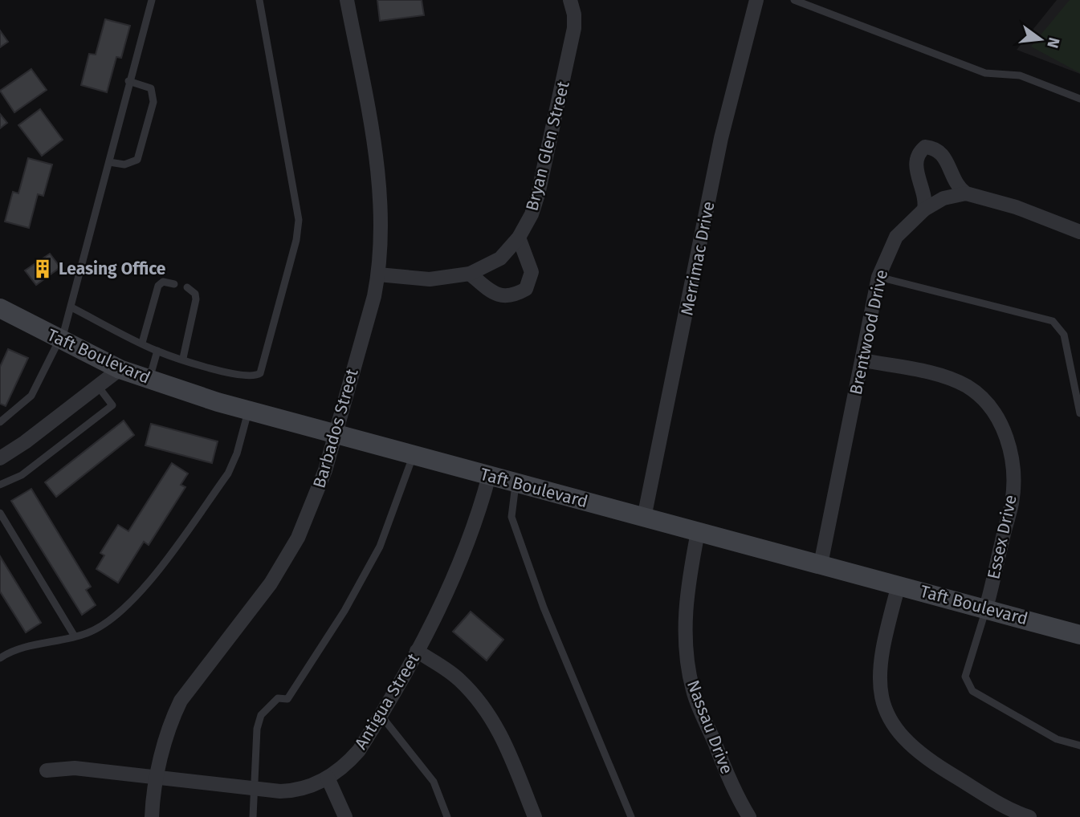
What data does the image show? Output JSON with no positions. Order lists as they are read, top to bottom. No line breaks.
{"streets":{"street":["Bryan Glen Street","Merrimac Drive","Brentwood Drive","Taft Boulevard","Barbados Street","Essex Drive","Antigua Street","Nassau Drive"]},"crossings":[["Bryan Glen Street","Barbados Street"],["Merrimac Drive","Taft Boulevard"],["Brentwood Drive","Taft Boulevard"],["Brentwood Drive","Essex Drive"],["Taft Boulevard","Barbados Street"],["Taft Boulevard","Essex Drive"],["Taft Boulevard","Antigua Street"],["Taft Boulevard","Nassau Drive"],["Barbados Street","Antigua Street"]],"places":{"building":["Leasing Office"]},"north":"right"}
